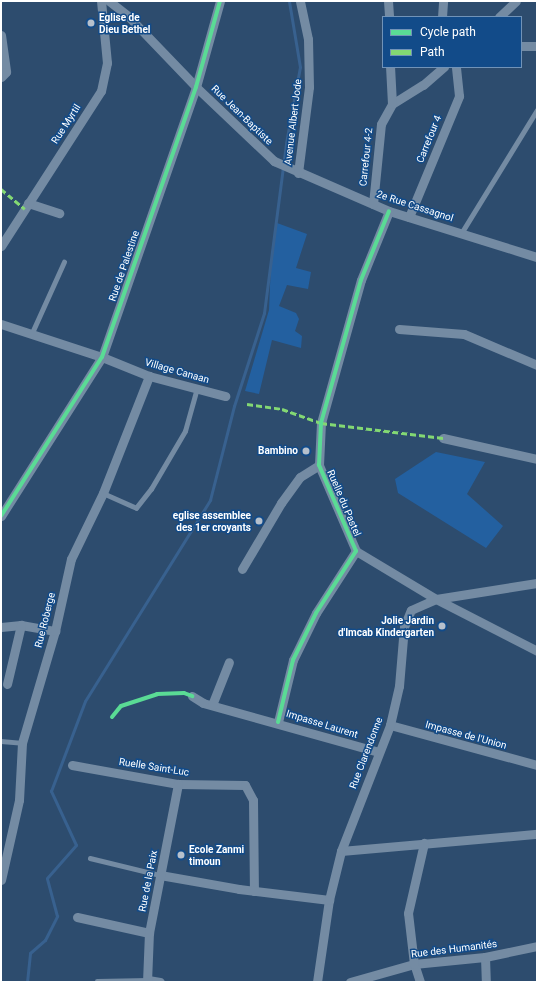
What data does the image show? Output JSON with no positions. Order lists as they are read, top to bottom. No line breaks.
{"streets":{"street":["Rue Jean-Baptiste","Avenue Albert Jode","Rue Myrtil","Carrefour 4","Carrefour 4-2","2e Rue Cassagnol","Rue de Palestine","Village Canaan","Ruelle du Pastel","Rue Roberge","Impasse Laurent","Impasse de l'Union","Rue Clarendonne","Ruelle Saint-Luc","Rue de la Paix","Rue des Humanités"]},"crossings":[["Rue Jean-Baptiste","Avenue Albert Jode"],["Rue Jean-Baptiste","2e Rue Cassagnol"],["Rue Jean-Baptiste","Rue de Palestine"],["Avenue Albert Jode","2e Rue Cassagnol"],["Carrefour 4","2e Rue Cassagnol"],["Carrefour 4-2","2e Rue Cassagnol"],["2e Rue Cassagnol","Ruelle du Pastel"],["Rue de Palestine","Village Canaan"],["Village Canaan","Rue Roberge"],["Ruelle du Pastel","Impasse Laurent"],["Impasse Laurent","Rue Clarendonne"],["Impasse de l'Union","Rue Clarendonne"],["Ruelle Saint-Luc","Rue de la Paix"]],"places":["Eglise de Dieu Bethel","Bambino","eglise assemblee des 1er croyants","Jolie Jardin d'Imcab Kindergarten","Ecole Zanmi timoun"],"legend":["Cycle path","Path"]}
